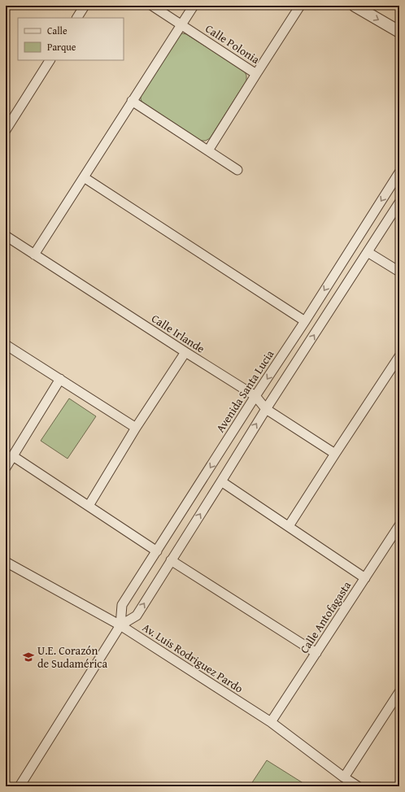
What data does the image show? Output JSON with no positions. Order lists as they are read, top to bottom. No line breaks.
{"streets":{"street":["Calle Polonia","Calle Irlande","Avenida Santa Lucia","Calle Antofagasta","Av. Luis Rodriguez Pardo"]},"crossings":[["Calle Irlande","Avenida Santa Lucia"],["Avenida Santa Lucia","Av. Luis Rodriguez Pardo"],["Calle Antofagasta","Av. Luis Rodriguez Pardo"]],"places":{"school or university":["U.E. Corazón de Sudamérica"]},"legend":["Calle","Parque"]}
